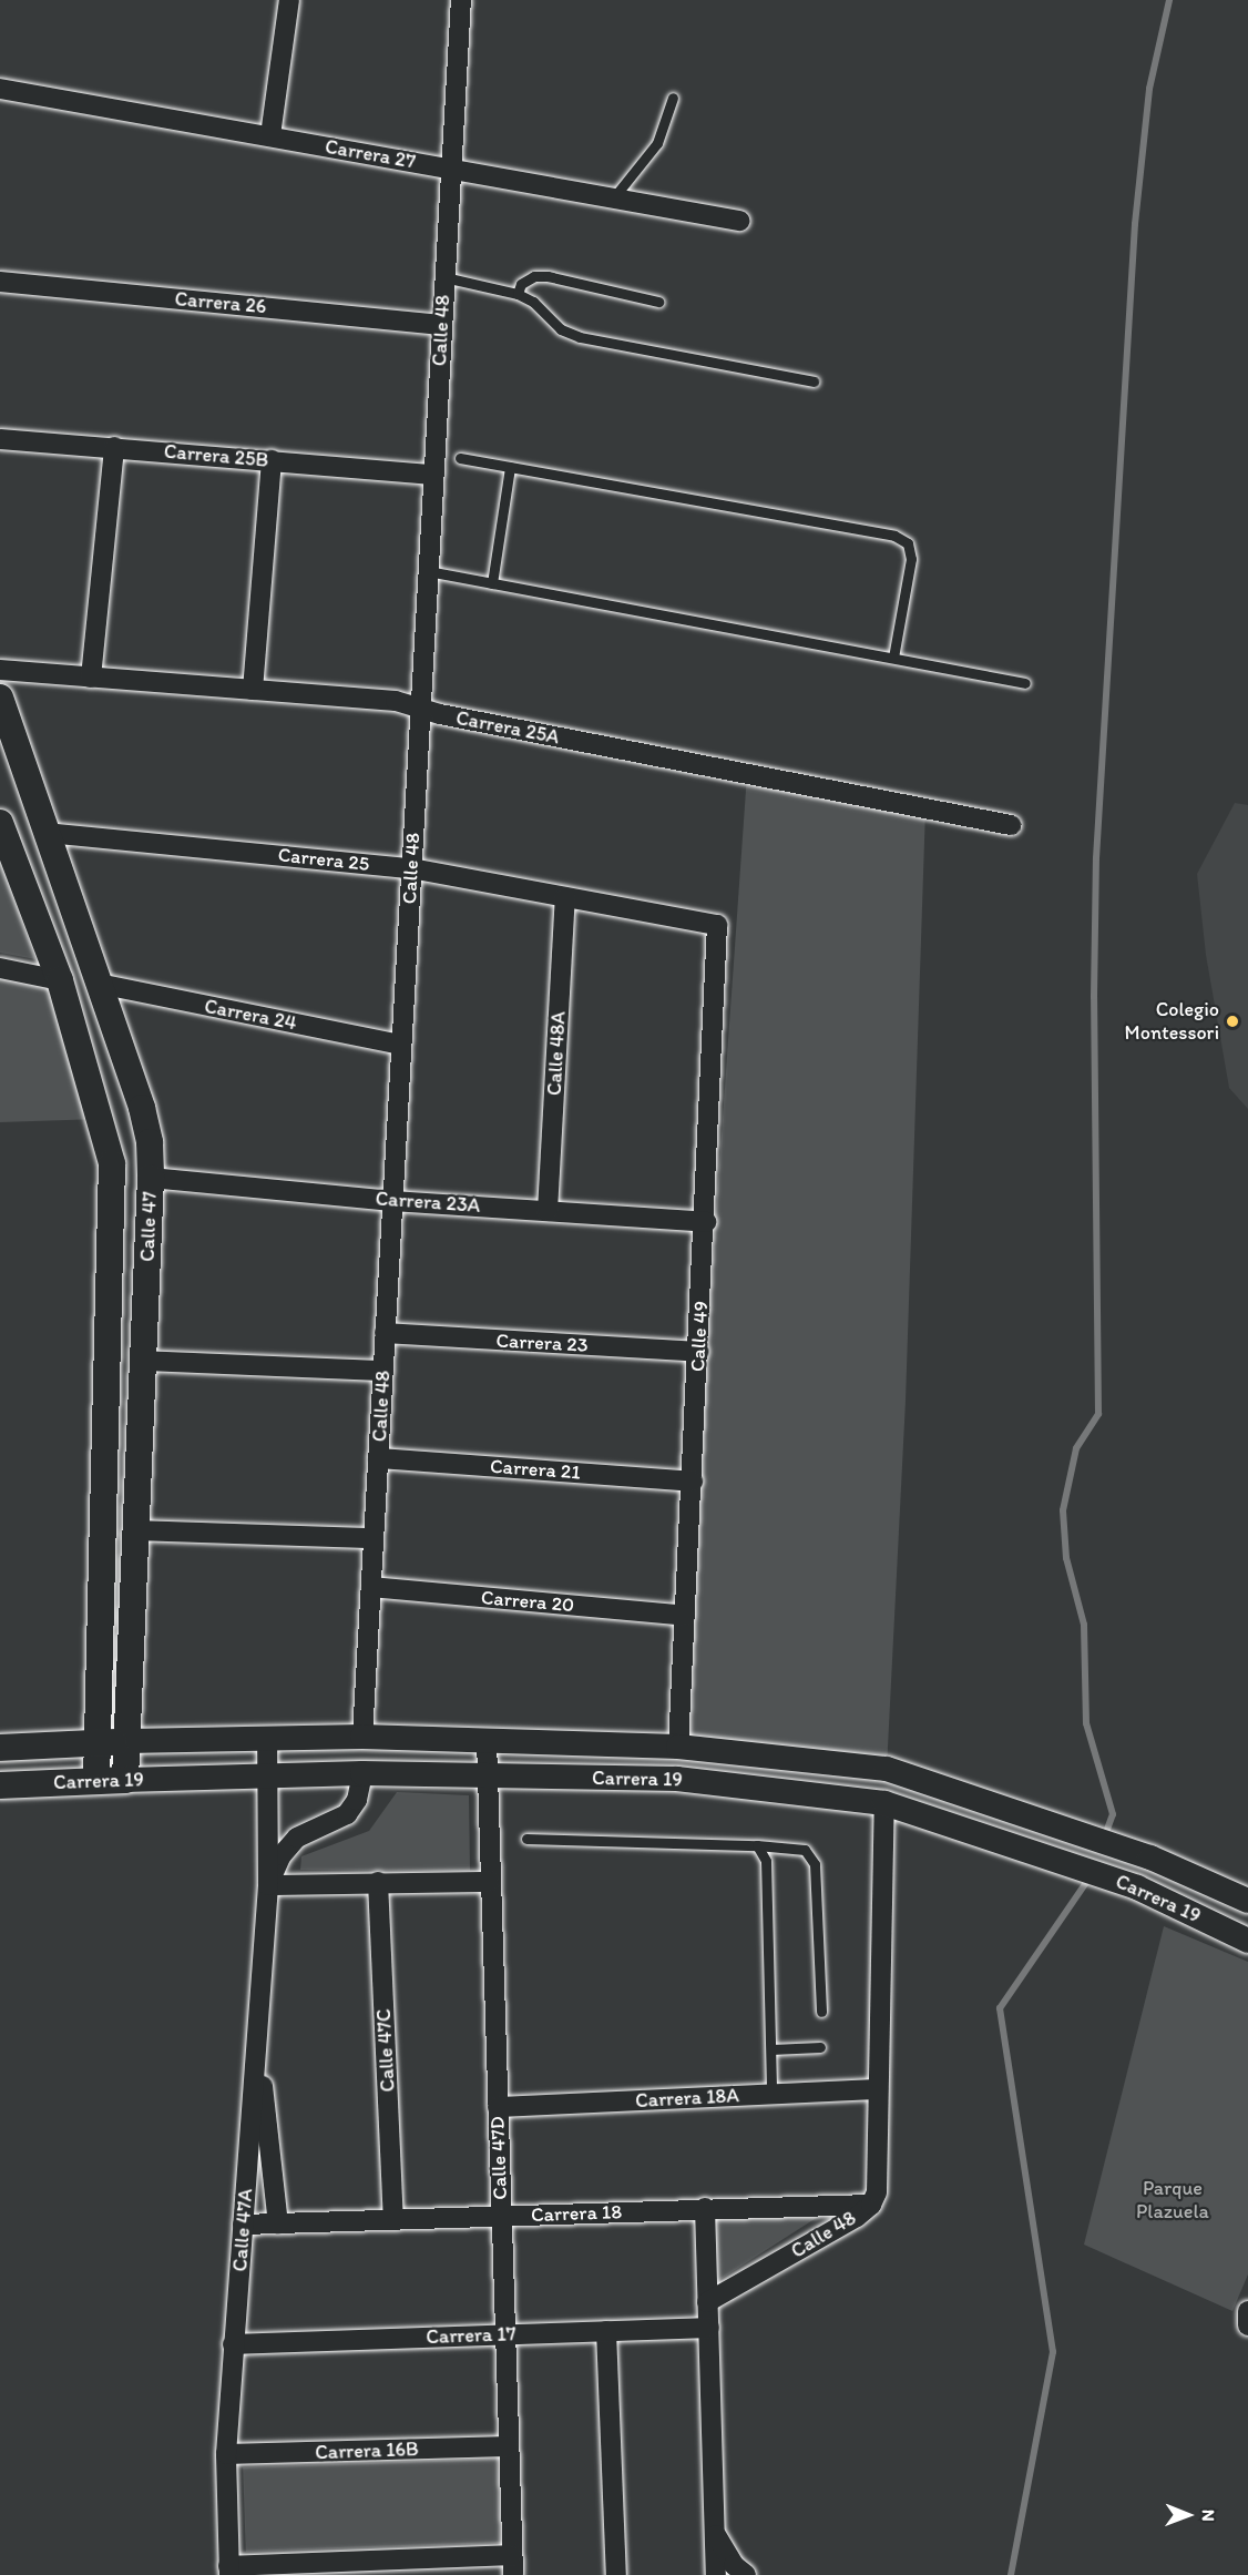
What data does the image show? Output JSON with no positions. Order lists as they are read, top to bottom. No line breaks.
{"streets":{"main road":["Calle 47","Carrera 19"],"street":["Carrera 27","Carrera 26","Calle 48","Carrera 25B","Carrera 25A","Carrera 25","Carrera 24","Calle 48A","Carrera 23A","Calle 49","Carrera 23","Carrera 21","Carrera 20","Calle 47C","Carrera 18A","Calle 47D","Carrera 18","Calle 47A","Carrera 17","Carrera 16B"]},"crossings":[["Carrera 27","Calle 48"],["Carrera 26","Calle 48"],["Calle 48","Carrera 25B"],["Calle 48","Carrera 25A"],["Calle 48","Carrera 25"],["Calle 48","Carrera 24"],["Calle 48","Carrera 23A"],["Calle 48","Carrera 23"],["Calle 48","Carrera 21"],["Calle 48","Carrera 20"],["Calle 48","Carrera 19"],["Calle 48","Carrera 18A"],["Calle 48","Carrera 18"],["Carrera 25","Calle 48A"],["Carrera 25","Calle 47"],["Carrera 25","Calle 49"],["Carrera 24","Calle 47"],["Calle 48A","Carrera 23A"],["Carrera 23A","Calle 47"],["Carrera 23A","Calle 49"],["Calle 47","Carrera 19"],["Calle 49","Carrera 23"],["Calle 49","Carrera 21"],["Calle 49","Carrera 20"],["Calle 49","Carrera 19"],["Carrera 19","Calle 47D"],["Carrera 19","Calle 47A"],["Calle 47C","Carrera 18"],["Carrera 18A","Calle 47D"],["Calle 47D","Carrera 18"],["Calle 47D","Carrera 17"],["Calle 47D","Carrera 16B"],["Carrera 18","Calle 47A"],["Calle 47A","Carrera 17"],["Calle 47A","Carrera 16B"]],"parks":["Parque Plazuela"],"places":["Colegio Montessori"],"north":"right"}
